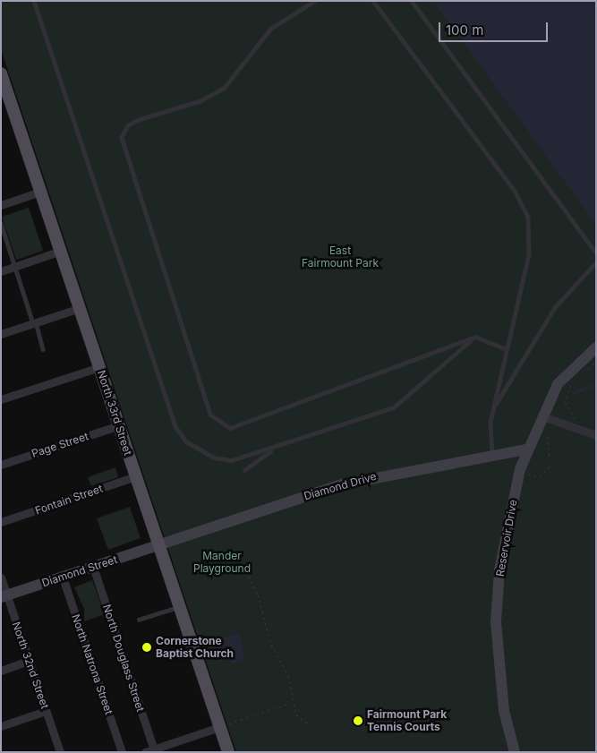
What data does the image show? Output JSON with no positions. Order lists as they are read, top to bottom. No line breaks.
{"streets":{"main road":["North 33rd Street"],"street":["Page Street","Diamond Drive","Fontain Street","Reservoir Drive","Diamond Street","North Douglass Street","North Natrona Street","North 32nd Street"]},"crossings":[["North 33rd Street","Page Street"],["North 33rd Street","Diamond Drive"],["North 33rd Street","Fontain Street"],["North 33rd Street","Diamond Street"],["Diamond Drive","Reservoir Drive"],["Diamond Drive","Diamond Street"],["Diamond Street","North Douglass Street"],["Diamond Street","North Natrona Street"],["Diamond Street","North 32nd Street"]],"parks":["East Fairmount Park","Mander Playground"],"places":["Cornerstone Baptist Church","Fairmount Park Tennis Courts"],"scale_bar":"100 m"}
